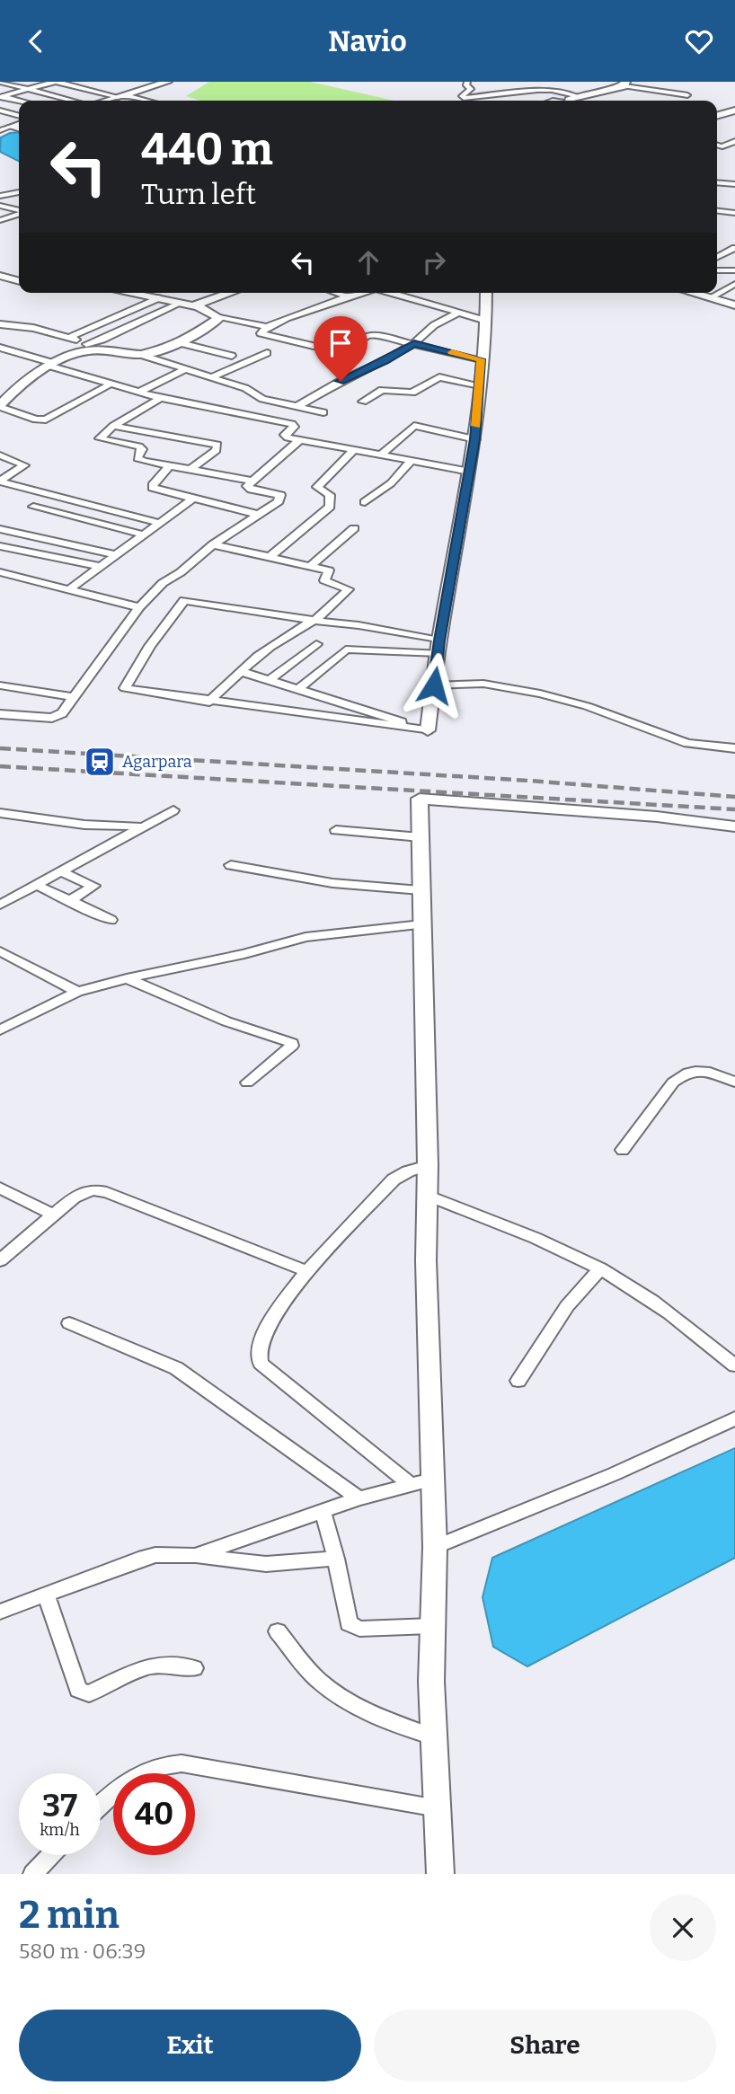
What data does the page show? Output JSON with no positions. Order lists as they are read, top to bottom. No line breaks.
{"places":{"station":["Agarpara"]},"page":{"header":"Navio","turn":["440 m","Turn left"],"speed":"37 km/h","limit":"40","heading":["2 min","580 m · 06:39"],"buttons":["Exit","Share"]}}
